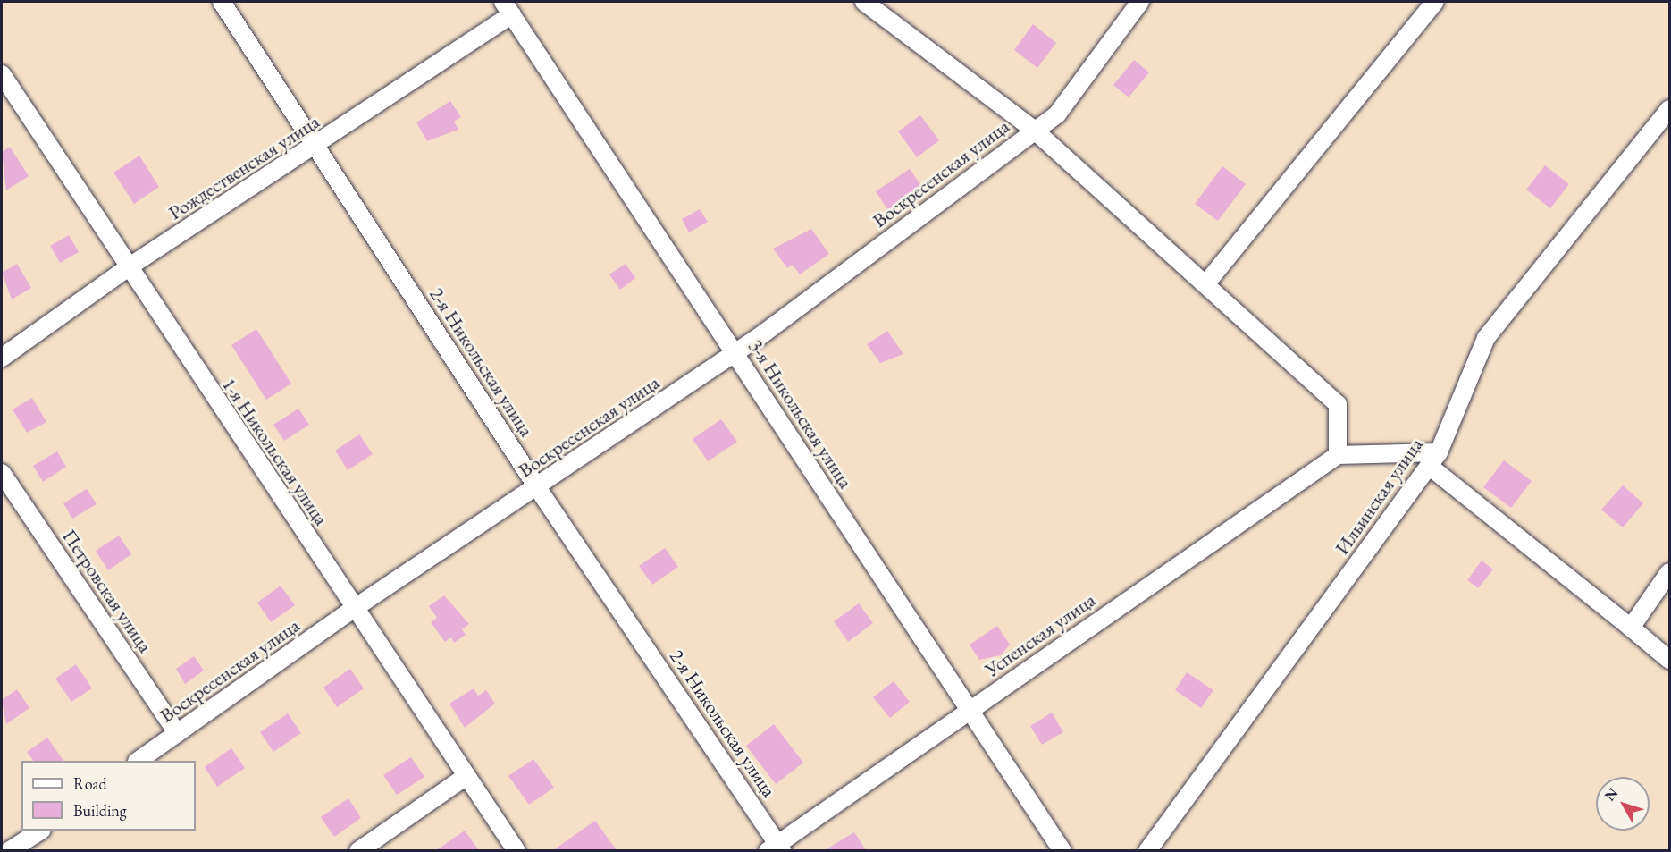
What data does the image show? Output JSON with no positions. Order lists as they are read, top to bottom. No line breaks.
{"streets":{"street":["Рождественская улица","Воскресенская улица","2-я Никольская улица","3-я Никольская улица","1-я Никольская улица","Ильинская улица","Петровская улица","Успенская улица"]},"crossings":[["Рождественская улица","2-я Никольская улица"],["Рождественская улица","3-я Никольская улица"],["Рождественская улица","1-я Никольская улица"],["Воскресенская улица","2-я Никольская улица"],["Воскресенская улица","3-я Никольская улица"],["Воскресенская улица","1-я Никольская улица"],["Воскресенская улица","Петровская улица"],["2-я Никольская улица","Успенская улица"],["3-я Никольская улица","Успенская улица"]],"legend":["Road","Building"],"north":"top left"}
